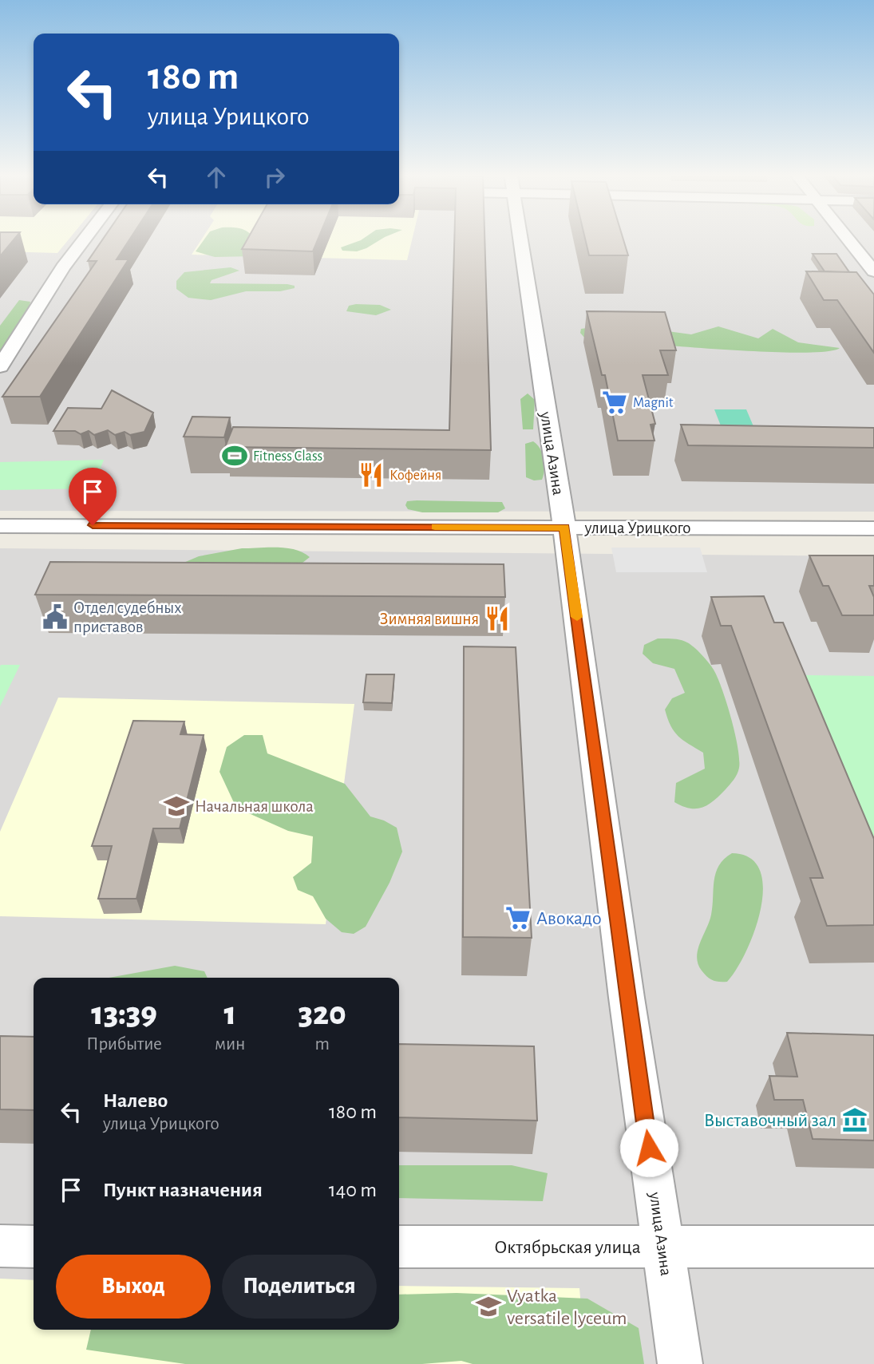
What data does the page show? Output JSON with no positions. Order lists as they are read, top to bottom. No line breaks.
{"streets":{"street":["улица Азина","улица Урицкого","Октябрьская улица"]},"crossings":[["улица Азина","улица Урицкого"],["улица Азина","Октябрьская улица"]],"places":{"supermarket":["Magnit","Авокадо"],"sports":["Fitness Class"],"restaurant":["Кофейня","Зимняя вишня"],"public building":["Отдел судебных приставов"],"school or university":["Начальная школа","Vyatka versatile lyceum"],"museum":["Выставочный зал"]},"page":{"turn":["180 m","улица Урицкого"],"eta":["13:39","Прибытие","1","мин","320","m"],"list":[{"name":"Налево","note":"улица Урицкого","value":"180 m"},{"name":"Пункт назначения","value":"140 m"}],"buttons":["Выход","Поделиться"]}}
